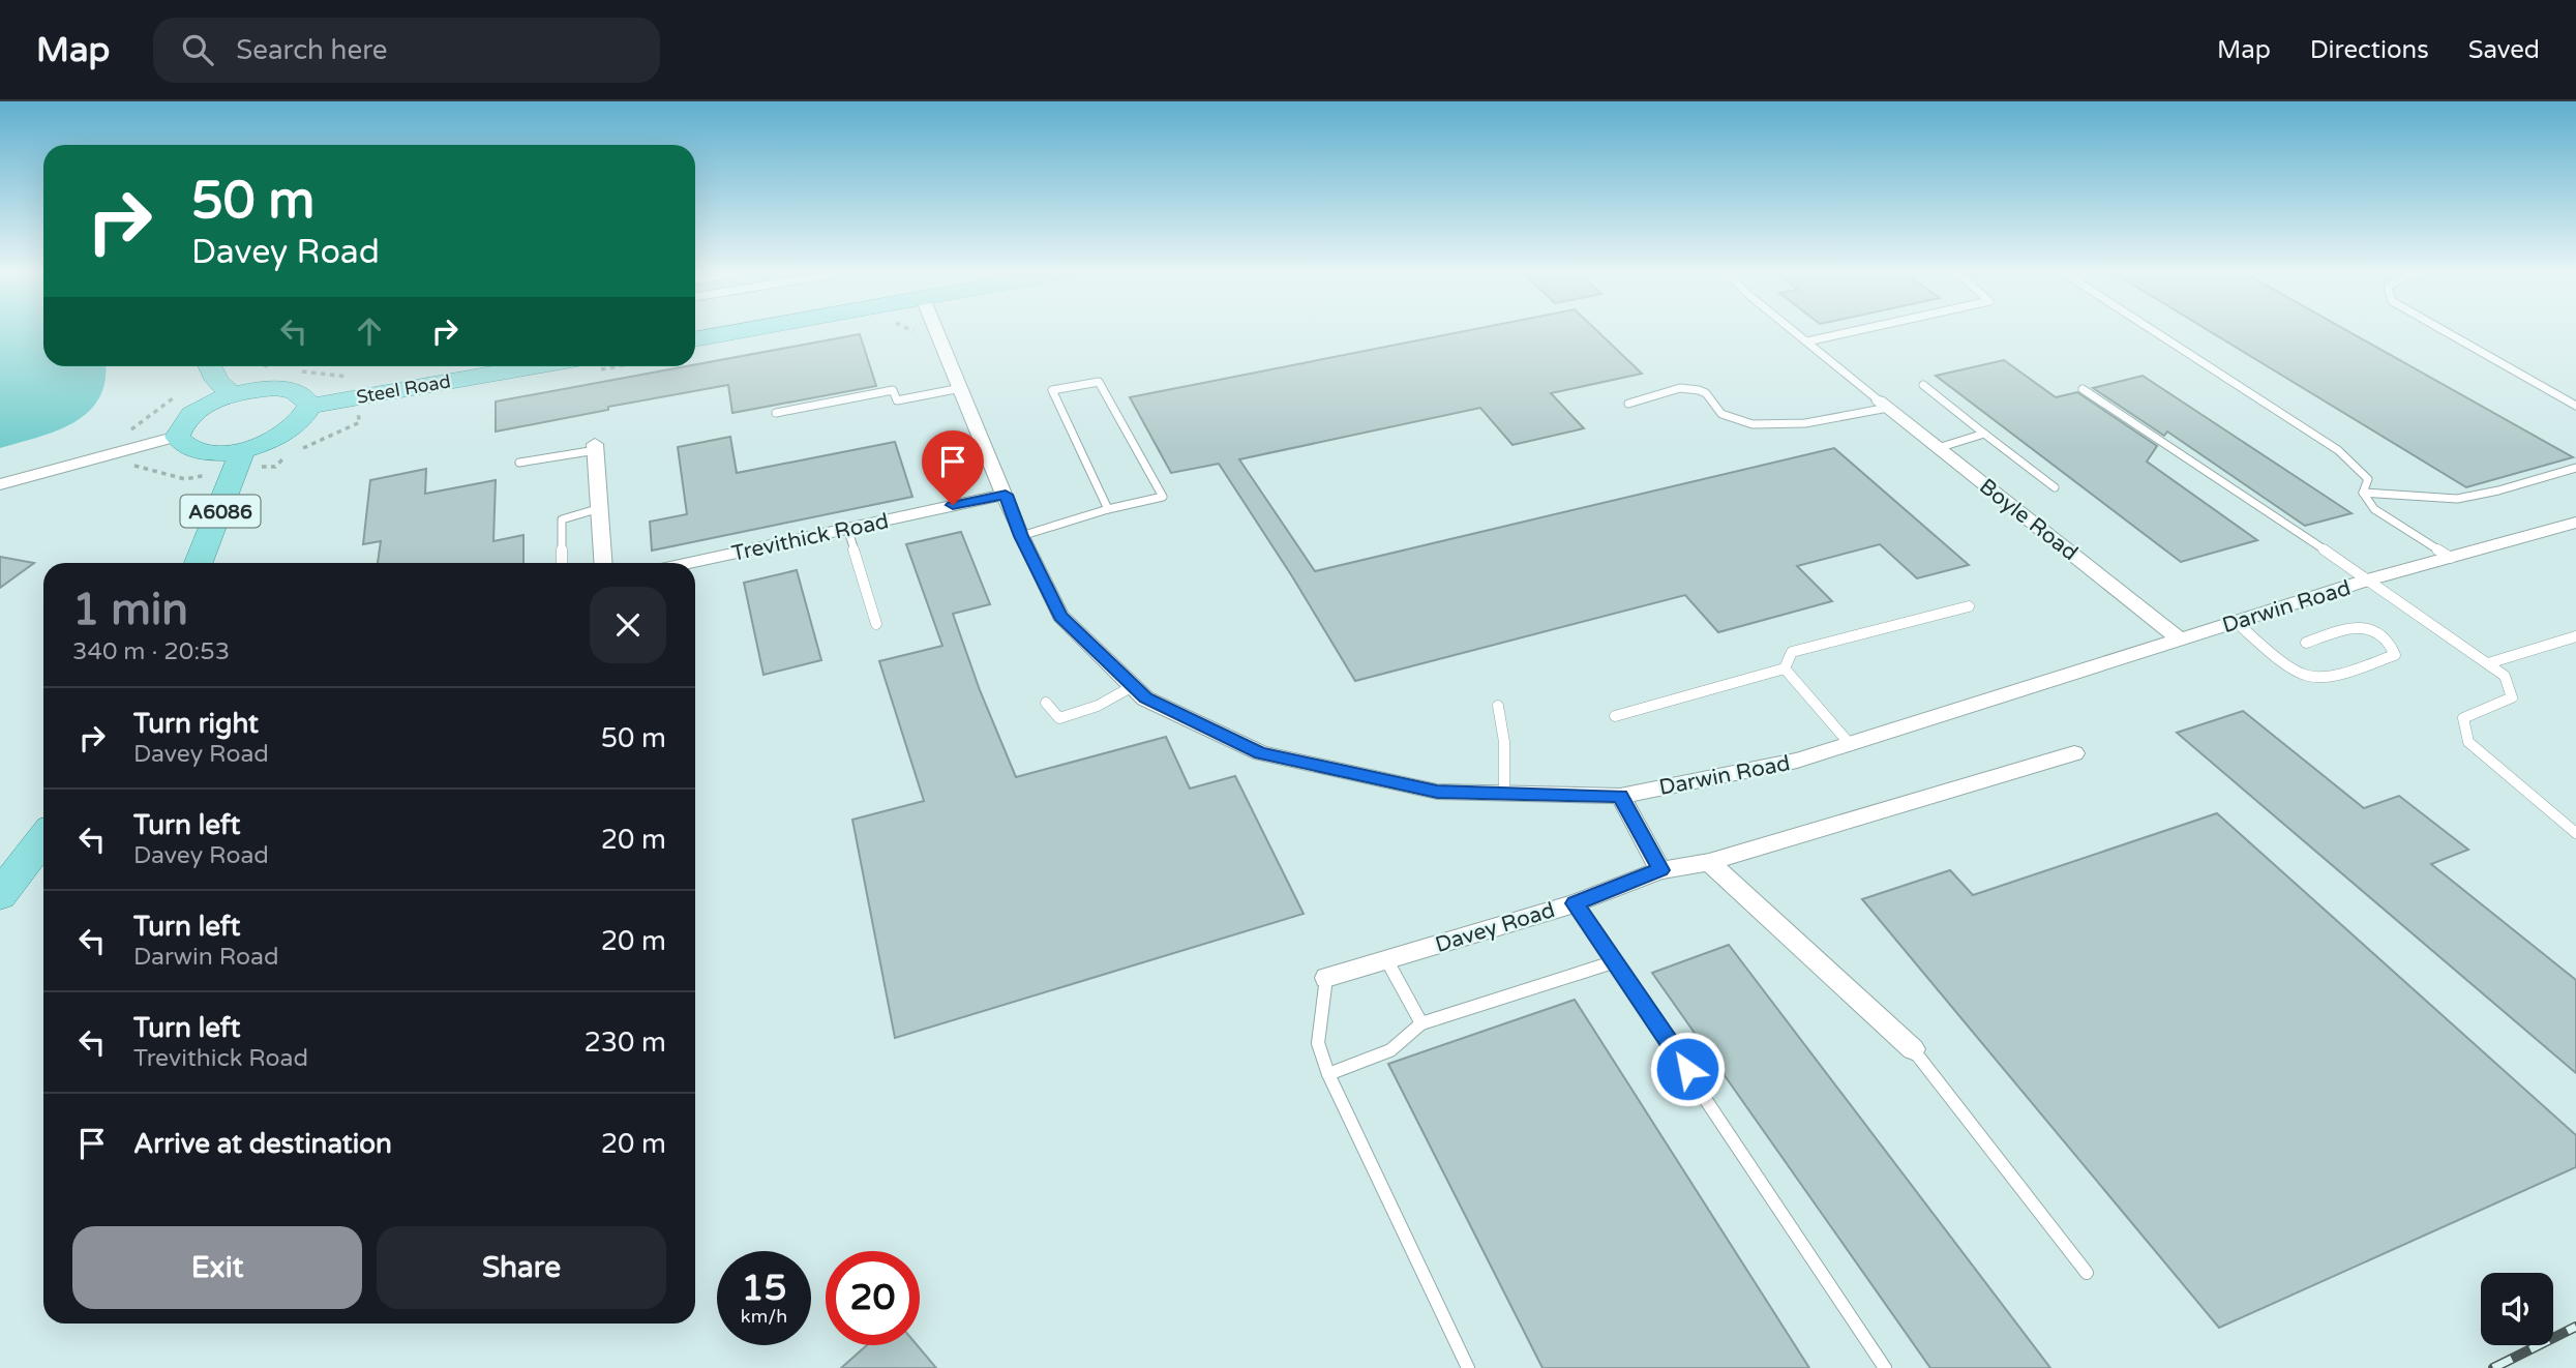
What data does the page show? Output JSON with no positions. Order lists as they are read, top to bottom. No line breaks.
{"streets":{"main road":["Steel Road","A6086"],"street":["Boyle Road","Trevithick Road","Darwin Road","Davey Road"]},"crossings":[["Boyle Road","Darwin Road"],["Trevithick Road","Darwin Road"]],"page":{"header":"Map","search":"Search here","nav":["Map","Directions","Saved"],"turn":["50 m","Davey Road"],"heading":["1 min","340 m · 20:53"],"list":[{"name":"Turn right","note":"Davey Road","value":"50 m"},{"name":"Turn left","note":"Davey Road","value":"20 m"},{"name":"Turn left","note":"Darwin Road","value":"20 m"},{"name":"Turn left","note":"Trevithick Road","value":"230 m"},{"name":"Arrive at destination","value":"20 m"}],"buttons":["Exit","Share"],"speed":"15 km/h","limit":"20"}}
